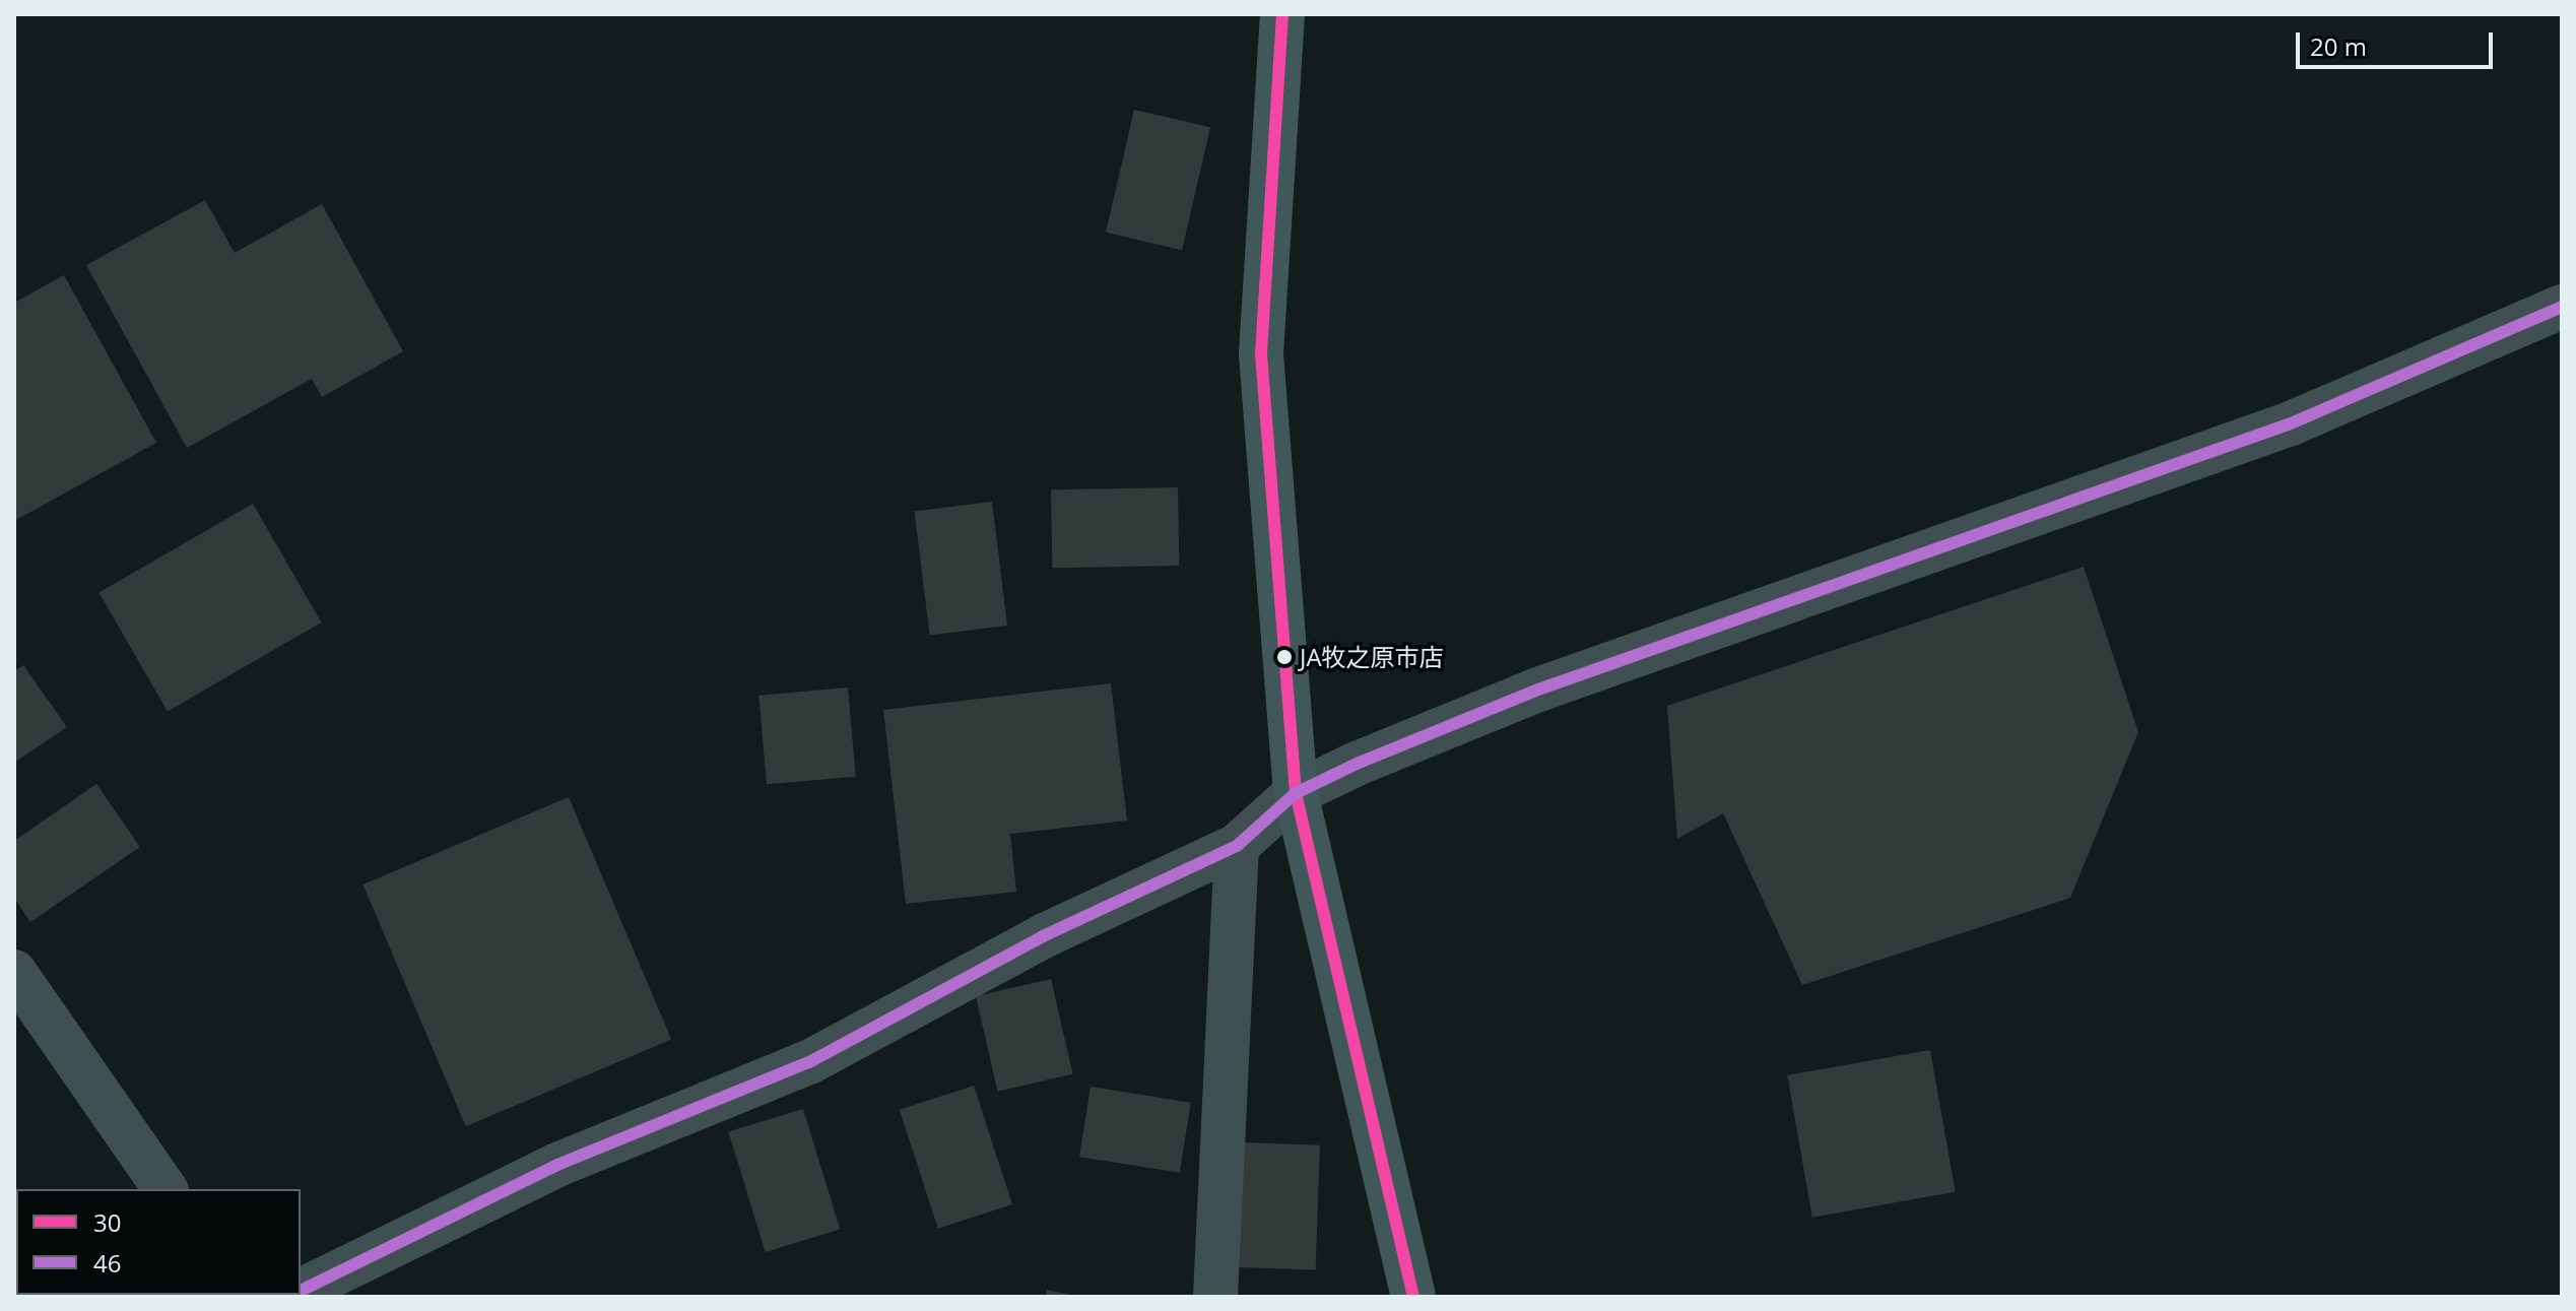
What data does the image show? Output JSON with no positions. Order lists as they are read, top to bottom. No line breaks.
{"places":["JA牧之原市店"],"lines":["transit line 30","transit line 46"],"legend":["30","46"],"scale_bar":"20 m"}
